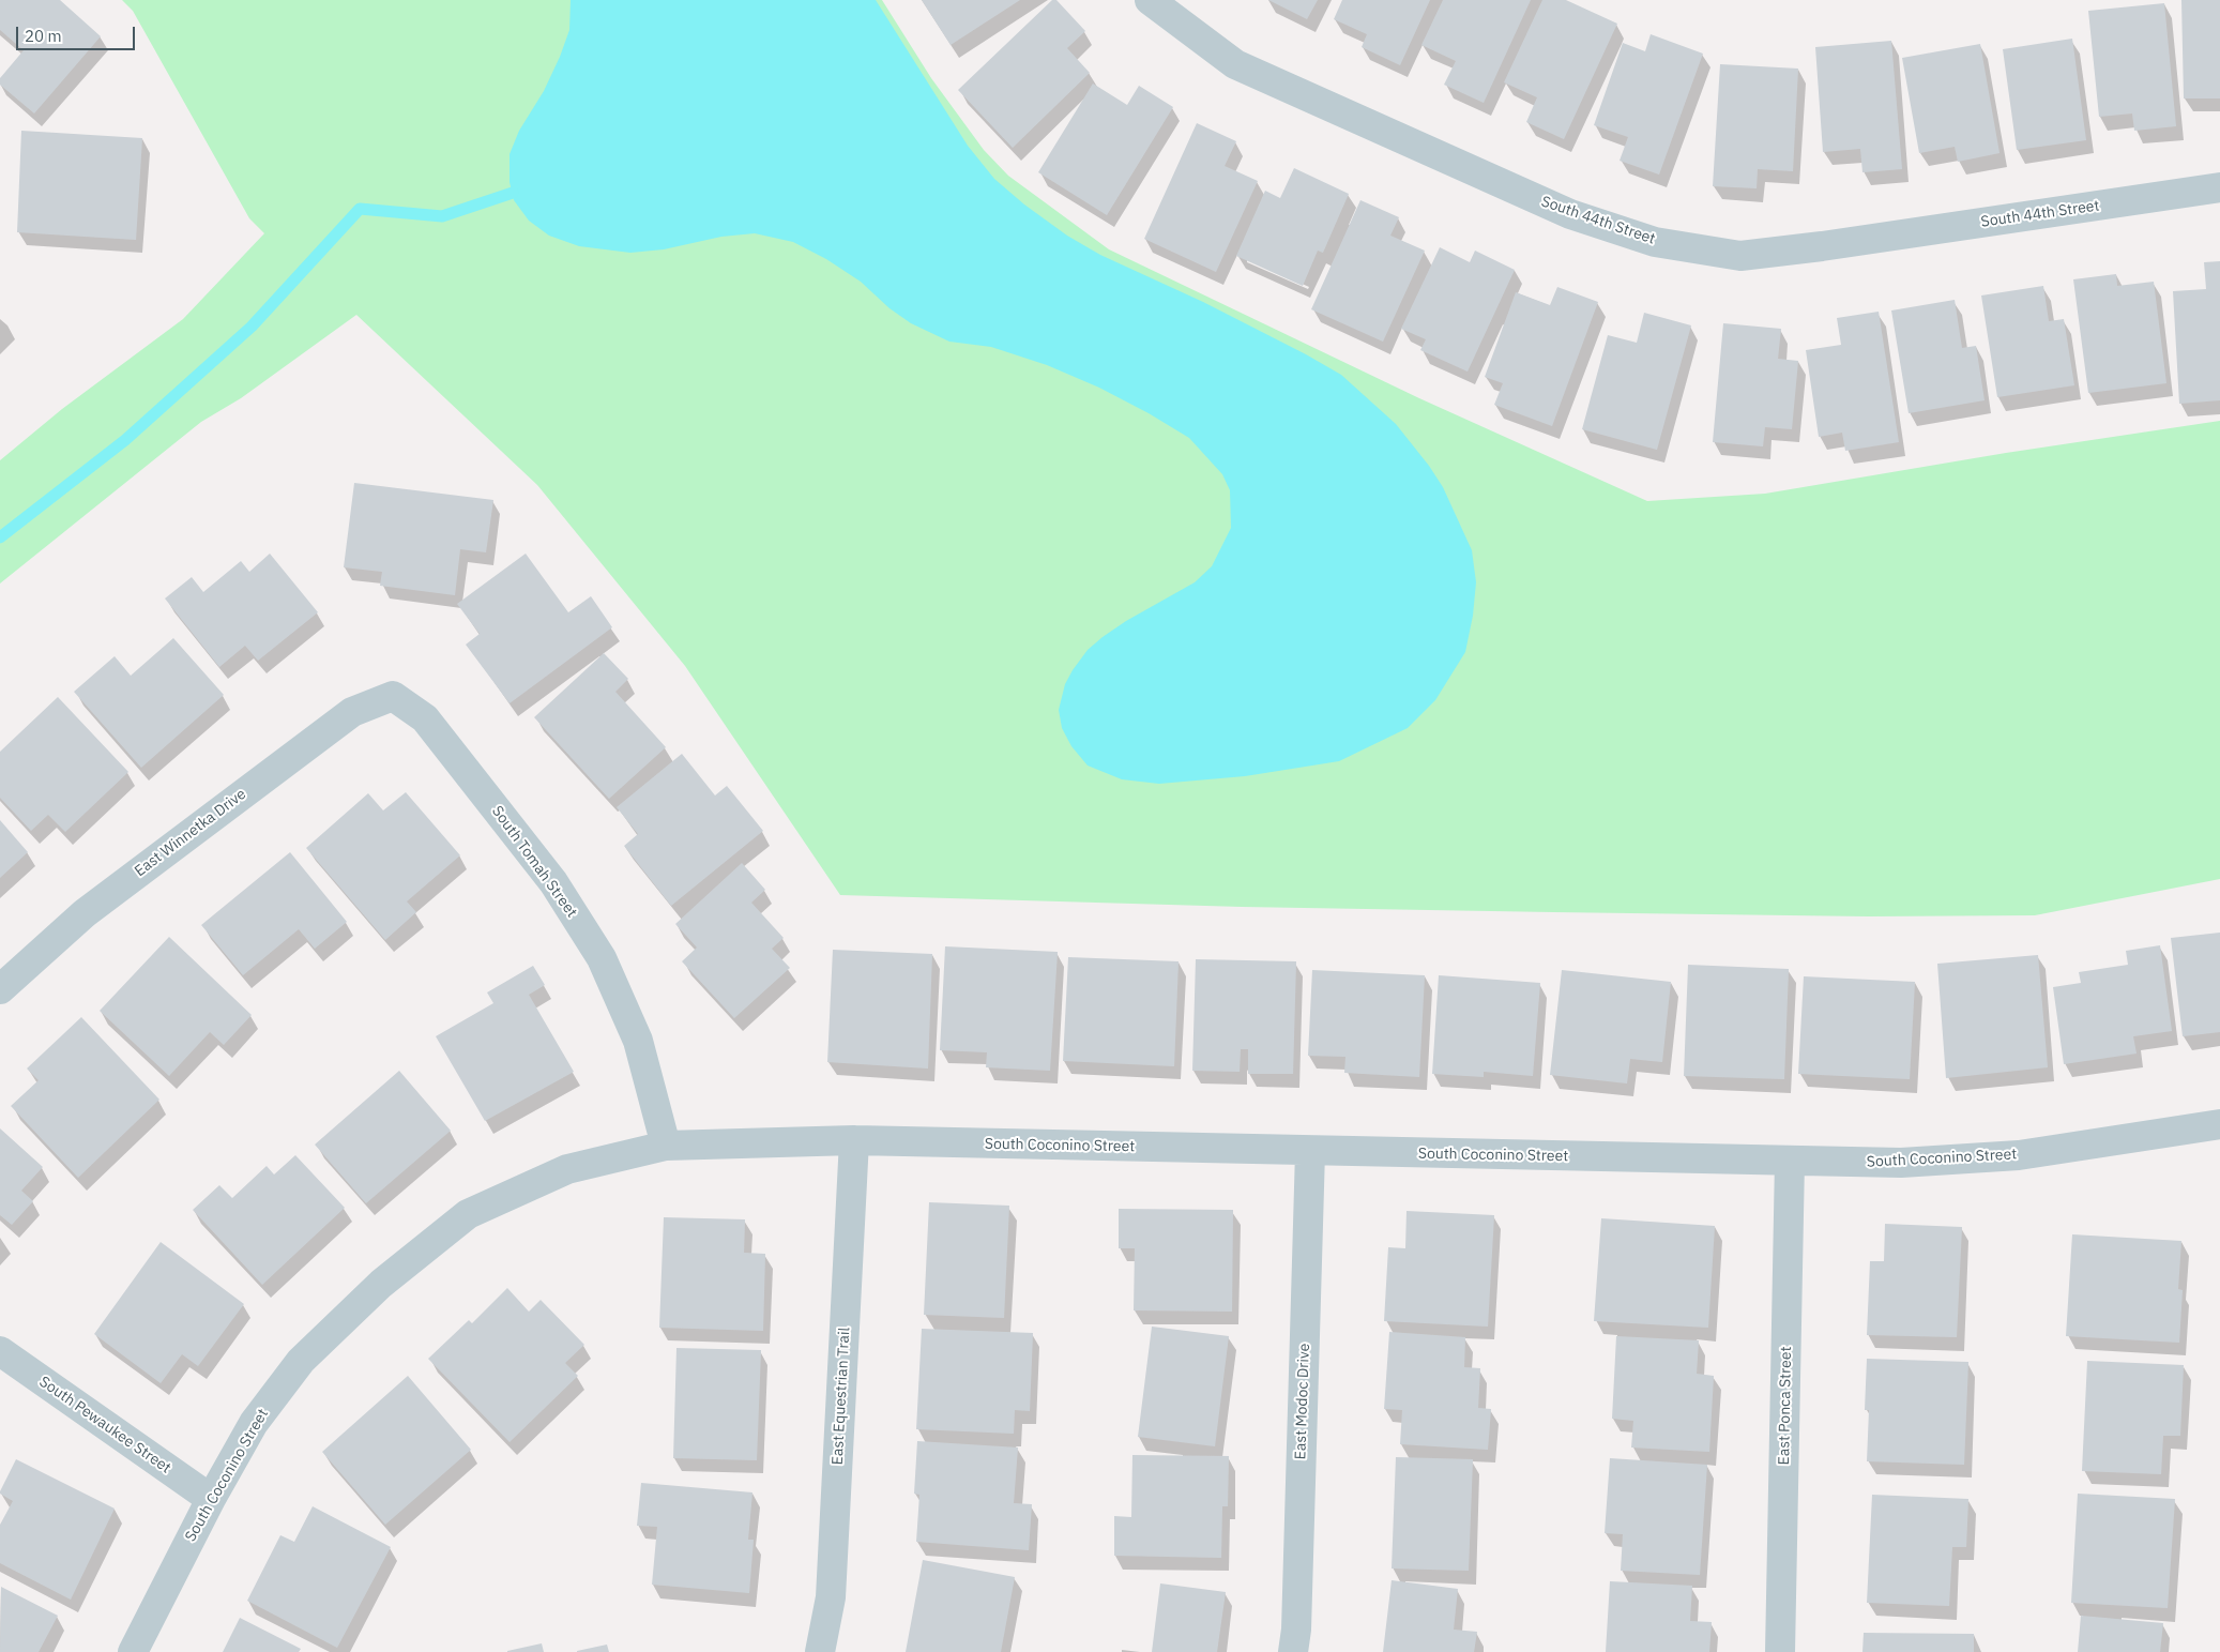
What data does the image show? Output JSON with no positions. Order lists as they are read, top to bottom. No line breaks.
{"streets":{"street":["South 44th Street","East Winnetka Drive","South Tomah Street","South Coconino Street","East Equestrian Trail","East Modoc Drive","East Ponca Street","South Pewaukee Street"]},"crossings":[["East Winnetka Drive","South Tomah Street"],["South Tomah Street","South Coconino Street"],["South Coconino Street","East Equestrian Trail"],["South Coconino Street","East Modoc Drive"],["South Coconino Street","East Ponca Street"],["South Coconino Street","South Pewaukee Street"]],"scale_bar":"20 m"}
